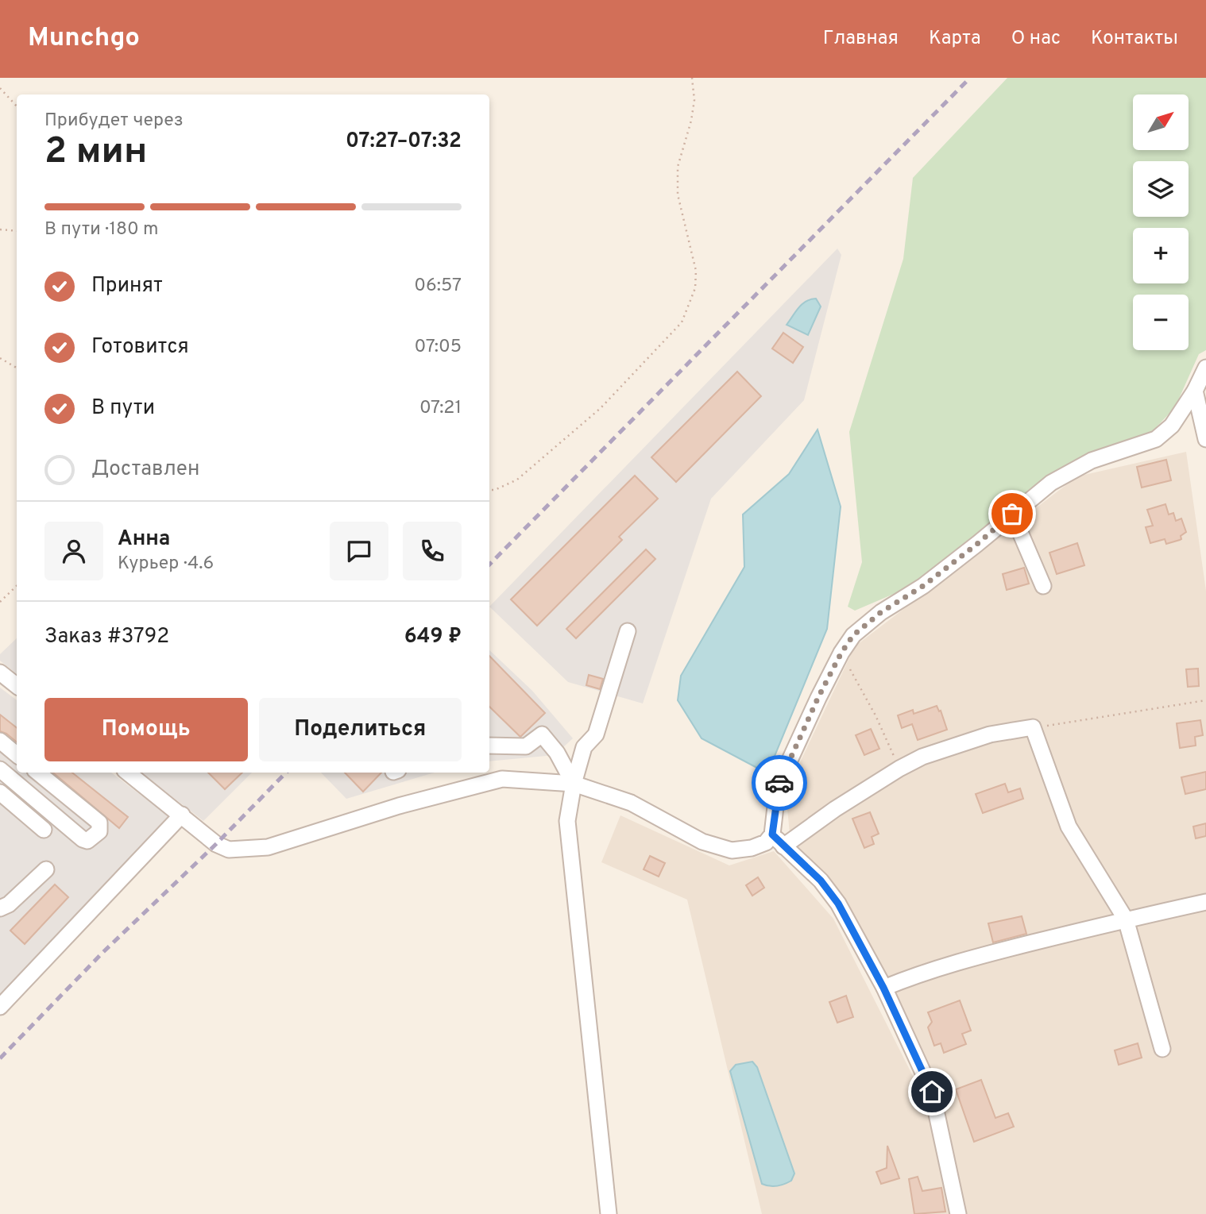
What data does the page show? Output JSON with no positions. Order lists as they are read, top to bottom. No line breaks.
{"north":"top right","page":{"header":"Munchgo","nav":["Главная","Карта","О нас","Контакты"],"map_buttons":["+","−"],"heading":["2 мин","Прибудет через","07:27–07:32"],"panel":["Анна","Курьер · 4.6","Заказ #3792","649 ₽"],"bar":"В пути · 180 m","list":[["Принят","06:57"],["Готовится","07:05"],["В пути","07:21"],"Доставлен"],"buttons":["Помощь","Поделиться"]}}
